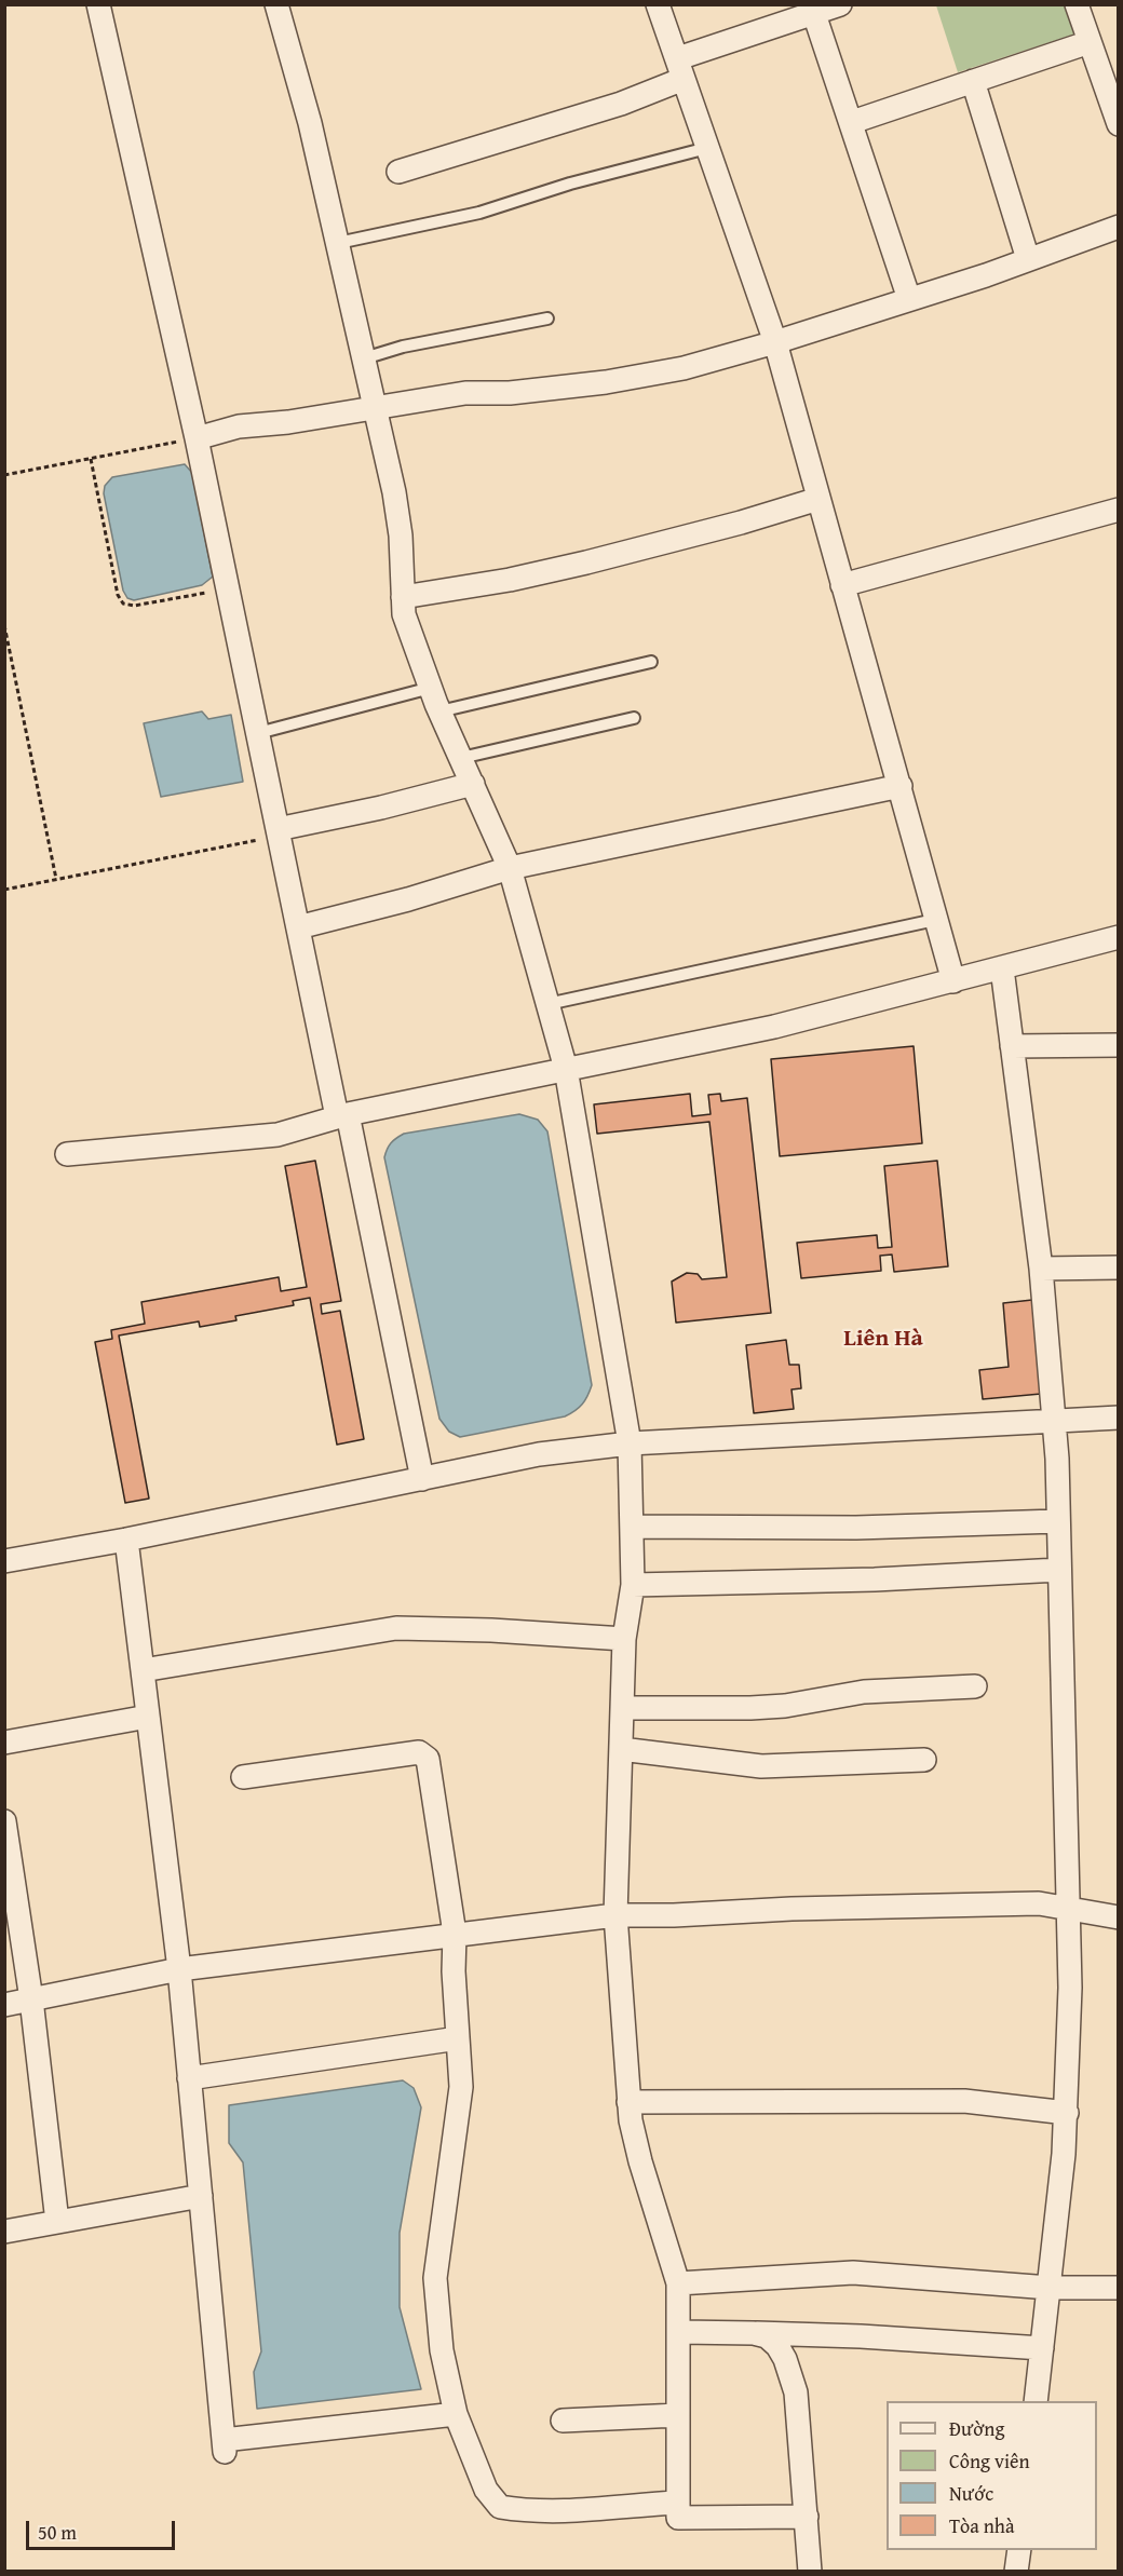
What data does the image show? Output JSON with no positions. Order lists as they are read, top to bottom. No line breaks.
{"districts":["Liên Hà"],"legend":["Đường","Công viên","Nước","Tòa nhà"],"scale_bar":"50 m"}
